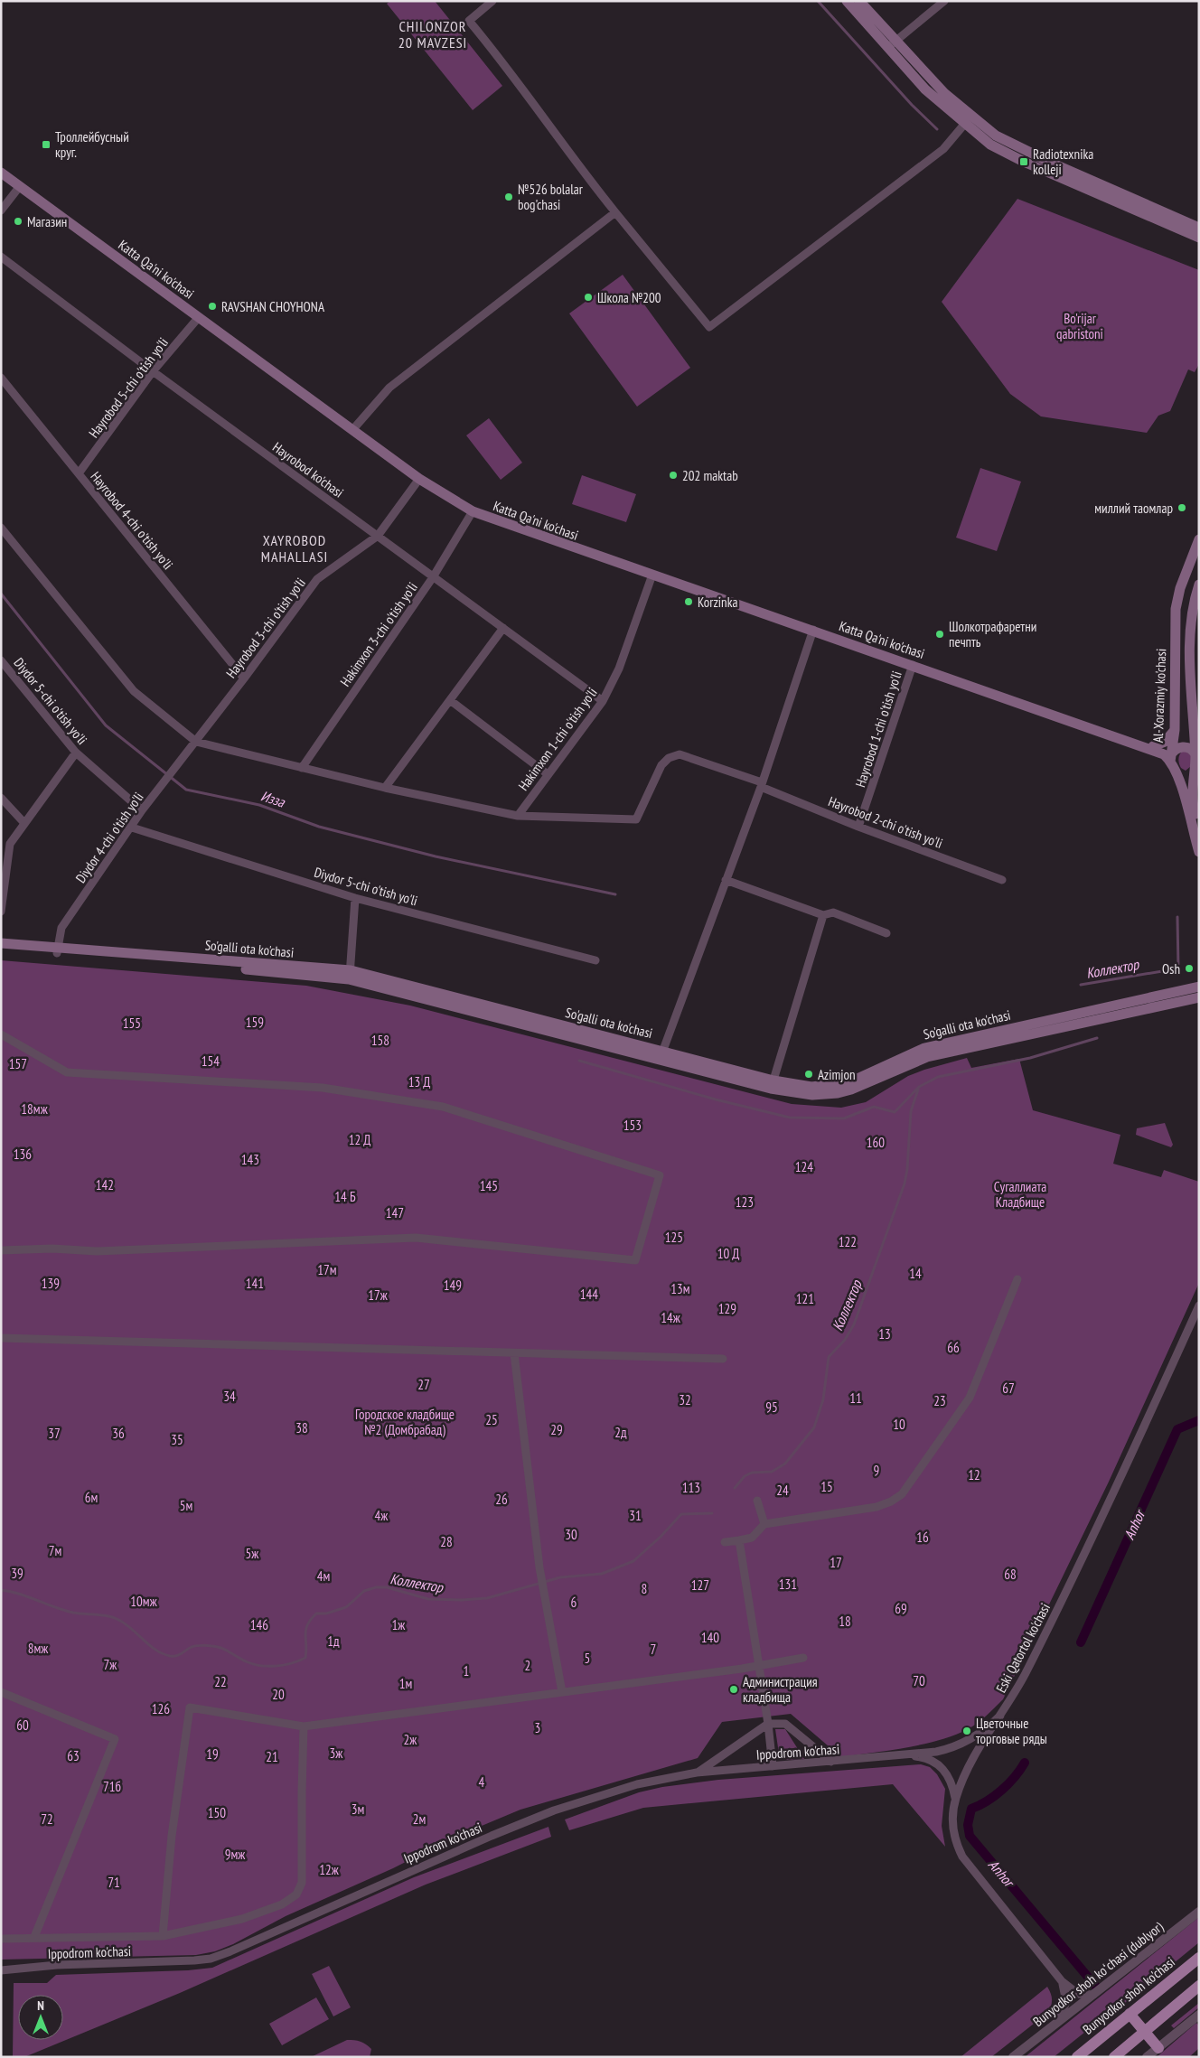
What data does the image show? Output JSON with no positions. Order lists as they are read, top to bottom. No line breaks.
{"streets":{"main road":["Katta Qa'ni ko'chasi","Al-Xorazmiy ko'chasi","So'galli ota ko'chasi","Bunyodkor shoh ko'chasi"],"street":["Hayrobod 5-chi o'tish yo'li","Hayrobod ko'chasi","Hayrobod 4-chi o'tish yo'li","Hayrobod 3-chi o'tish yo'li","Hakimxon 3-chi o'tish yo'li","Diydor 5-chi o'tish yo'li","Hayrobod 1-chi o'tish yo'li","Hakimxon 1-chi o'tish yo'li","Hayrobod 2-chi o'tish yo'li","Diydor 4-chi o'tish yo'li","Eski Qatortol ko'chasi","Ippodrom ko'chasi","Bunyodkor shoh koʻchasi (dublyor)"]},"crossings":[["Katta Qa'ni ko'chasi","Hayrobod 5-chi o'tish yo'li"],["Katta Qa'ni ko'chasi","Hayrobod 3-chi o'tish yo'li"],["Katta Qa'ni ko'chasi","Hakimxon 3-chi o'tish yo'li"],["Katta Qa'ni ko'chasi","Hayrobod 1-chi o'tish yo'li"],["Katta Qa'ni ko'chasi","Hakimxon 1-chi o'tish yo'li"],["Hayrobod 5-chi o'tish yo'li","Hayrobod ko'chasi"],["Hayrobod 5-chi o'tish yo'li","Hayrobod 4-chi o'tish yo'li"],["Hayrobod ko'chasi","Hayrobod 3-chi o'tish yo'li"],["Hayrobod ko'chasi","Hakimxon 3-chi o'tish yo'li"],["Hayrobod ko'chasi","Hakimxon 1-chi o'tish yo'li"],["Hayrobod 4-chi o'tish yo'li","Hayrobod 3-chi o'tish yo'li"],["Hayrobod 3-chi o'tish yo'li","Diydor 4-chi o'tish yo'li"],["Diydor 5-chi o'tish yo'li","Diydor 4-chi o'tish yo'li"],["Hayrobod 1-chi o'tish yo'li","Hayrobod 2-chi o'tish yo'li"],["Hakimxon 1-chi o'tish yo'li","Hayrobod 2-chi o'tish yo'li"],["Diydor 4-chi o'tish yo'li","So'galli ota ko'chasi"],["Eski Qatortol ko'chasi","Ippodrom ko'chasi"],["Eski Qatortol ko'chasi","Bunyodkor shoh koʻchasi (dublyor)"]],"districts":["CHILONZOR 20 MAVZESI","XAYROBOD MAHALLASI"],"water":["Изза","Коллектор","Anhor"],"parks":["Bo'rijar qabristoni","159","155","158","154","157","13 Д","18мж","153","12 Д","160","136","143","124","142","145","Сугаллиата Кладбище","14 Б","123","147","125","122","10 Д","17м","14","139","141","149","13м","144","17ж","121","129","14ж","13","66","27","67","34","11","32","23","95","Городское кладбище №2 (Домбрабад)","25","10","38","29","2д","37","36","35","9","12","15","113","24","6м","26","5м","4ж","31","30","16","28","7м","5ж","17","39","68","4м","131","127","8","10мж","6","69","18","146","1ж","140","1д","8мж","7","5","7ж","2","1","70","22","1м","20","126","60","3","2ж","3ж","19","63","21","4","71б","3м","150","72","2м","9мж","12ж","71"],"places":{"transit":["Троллейбусный круг.","Radiotexnika kolleji"],"other":["№526 bolalar bog'chasi","Магазин","Школа №200","RAVSHAN CHOYHONA","202 maktab","миллий таомлар","Korzinka","Шолкотрафаретни печпть","Osh","Azimjon","Администрация кладбища","Цветочные торговые ряды"]},"north":"top"}
